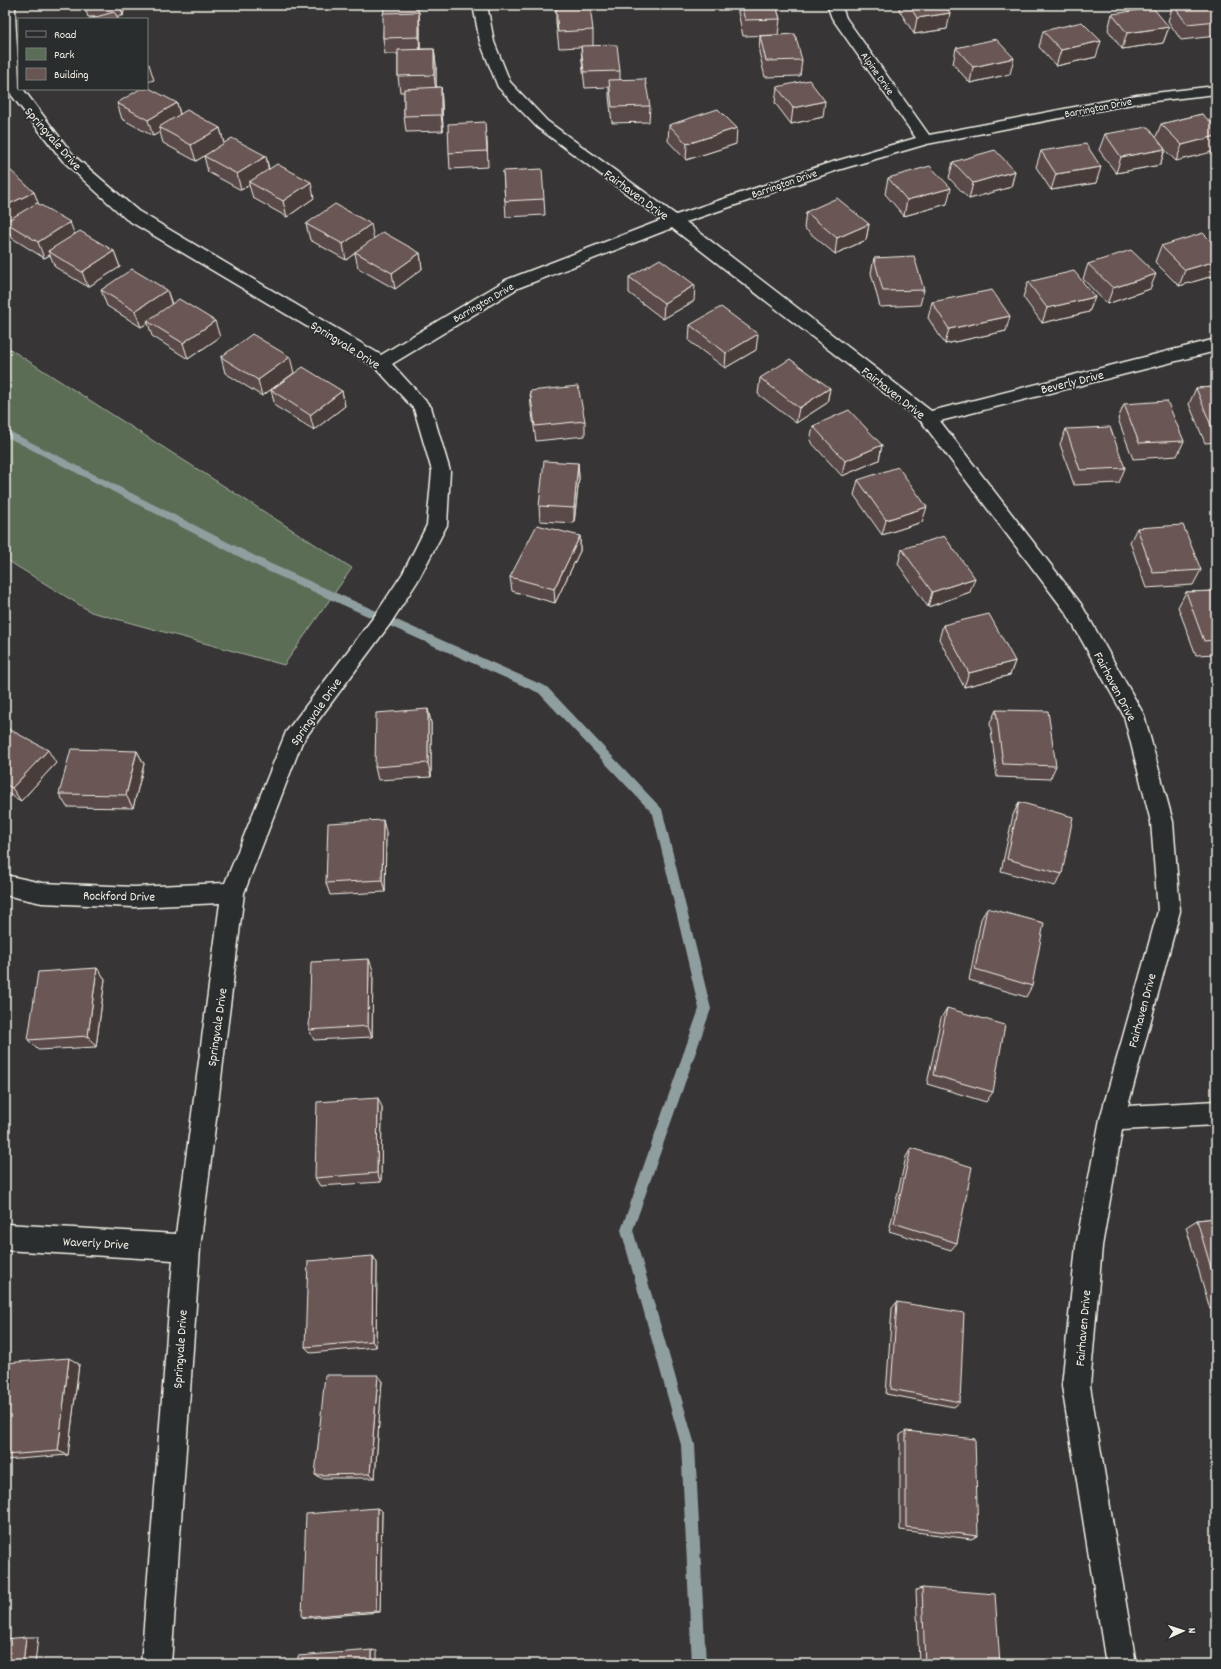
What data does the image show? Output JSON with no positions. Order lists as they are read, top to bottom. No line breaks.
{"streets":{"street":["Alpine Drive","Barrington Drive","Springvale Drive","Fairhaven Drive","Beverly Drive","Rockford Drive","Waverly Drive"]},"crossings":[["Alpine Drive","Barrington Drive"],["Barrington Drive","Springvale Drive"],["Barrington Drive","Fairhaven Drive"],["Springvale Drive","Rockford Drive"],["Springvale Drive","Waverly Drive"],["Fairhaven Drive","Beverly Drive"]],"legend":["Road","Park","Building"],"north":"right"}
